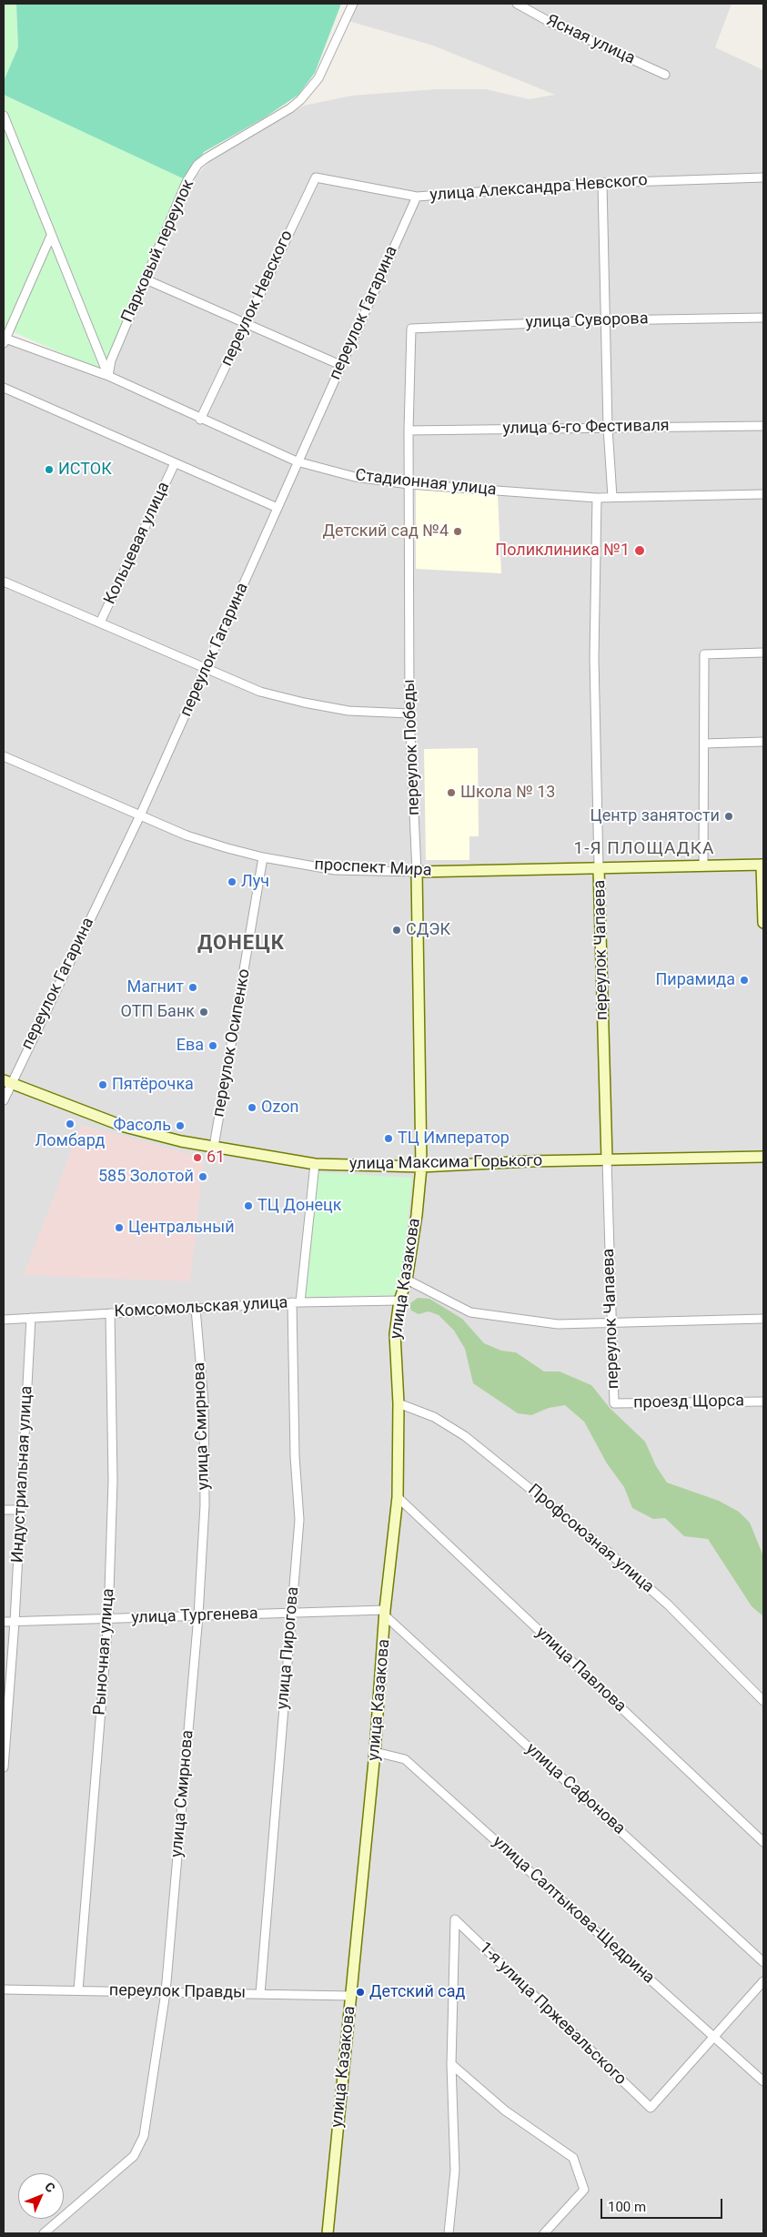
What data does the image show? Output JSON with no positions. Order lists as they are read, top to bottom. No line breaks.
{"streets":{"main road":["переулок Победы","проспект Мира","переулок Чапаева","улица Максима Горького","улица Казакова"],"street":["Ясная улица","улица Александра Невского","Парковый переулок","переулок Невского","переулок Гагарина","улица Суворова","улица 6-го Фестиваля","Стадионная улица","Кольцевая улица","переулок Осипенко","Комсомольская улица","проезд Щорса","улица Смирнова","Индустриальная улица","Профсоюзная улица","улица Тургенева","улица Пирогова","Рыночная улица","улица Павлова","улица Сафонова","улица Салтыкова-Щедрина","переулок Правды","1-я улица Пржевальского"]},"crossings":[["улица Александра Невского","переулок Невского"],["улица Александра Невского","переулок Гагарина"],["Парковый переулок","Стадионная улица"],["переулок Невского","Стадионная улица"],["переулок Гагарина","Стадионная улица"],["переулок Гагарина","Кольцевая улица"],["переулок Гагарина","проспект Мира"],["переулок Гагарина","улица Максима Горького"],["улица Суворова","переулок Победы"],["улица 6-го Фестиваля","переулок Победы"],["Стадионная улица","переулок Победы"],["Стадионная улица","переулок Чапаева"],["Кольцевая улица","переулок Победы"],["переулок Победы","проспект Мира"],["переулок Победы","улица Максима Горького"],["переулок Победы","улица Казакова"],["проспект Мира","переулок Чапаева"],["проспект Мира","переулок Осипенко"],["переулок Чапаева","улица Максима Горького"],["переулок Чапаева","проезд Щорса"],["переулок Осипенко","улица Максима Горького"],["улица Максима Горького","улица Казакова"],["улица Максима Горького","улица Пирогова"],["улица Казакова","Комсомольская улица"],["улица Казакова","Профсоюзная улица"],["улица Казакова","улица Тургенева"],["улица Казакова","улица Павлова"],["улица Казакова","улица Сафонова"],["улица Казакова","улица Салтыкова-Щедрина"],["улица Казакова","переулок Правды"],["Комсомольская улица","улица Смирнова"],["Комсомольская улица","Индустриальная улица"],["Комсомольская улица","улица Пирогова"],["Комсомольская улица","Рыночная улица"],["улица Смирнова","улица Тургенева"],["улица Смирнова","переулок Правды"],["Индустриальная улица","улица Тургенева"],["улица Тургенева","улица Пирогова"],["улица Тургенева","Рыночная улица"],["улица Тургенева","улица Сафонова"],["улица Пирогова","переулок Правды"],["Рыночная улица","переулок Правды"],["улица Салтыкова-Щедрина","1-я улица Пржевальского"]],"districts":["1-Я ПЛОЩАДКА","ДОНЕЦК"],"places":["ИСТОК","Детский сад №4","Поликлиника №1","Школа № 13","Центр занятости","Луч","СДЭК","Пирамида","Магнит","ОТП Банк","Ева","Пятёрочка","Ozon","Ломбард","Фасоль","ТЦ Император","61","585 Золотой","ТЦ Донецк","Центральный","Детский сад"],"scale_bar":"100 m","north":"top right"}
